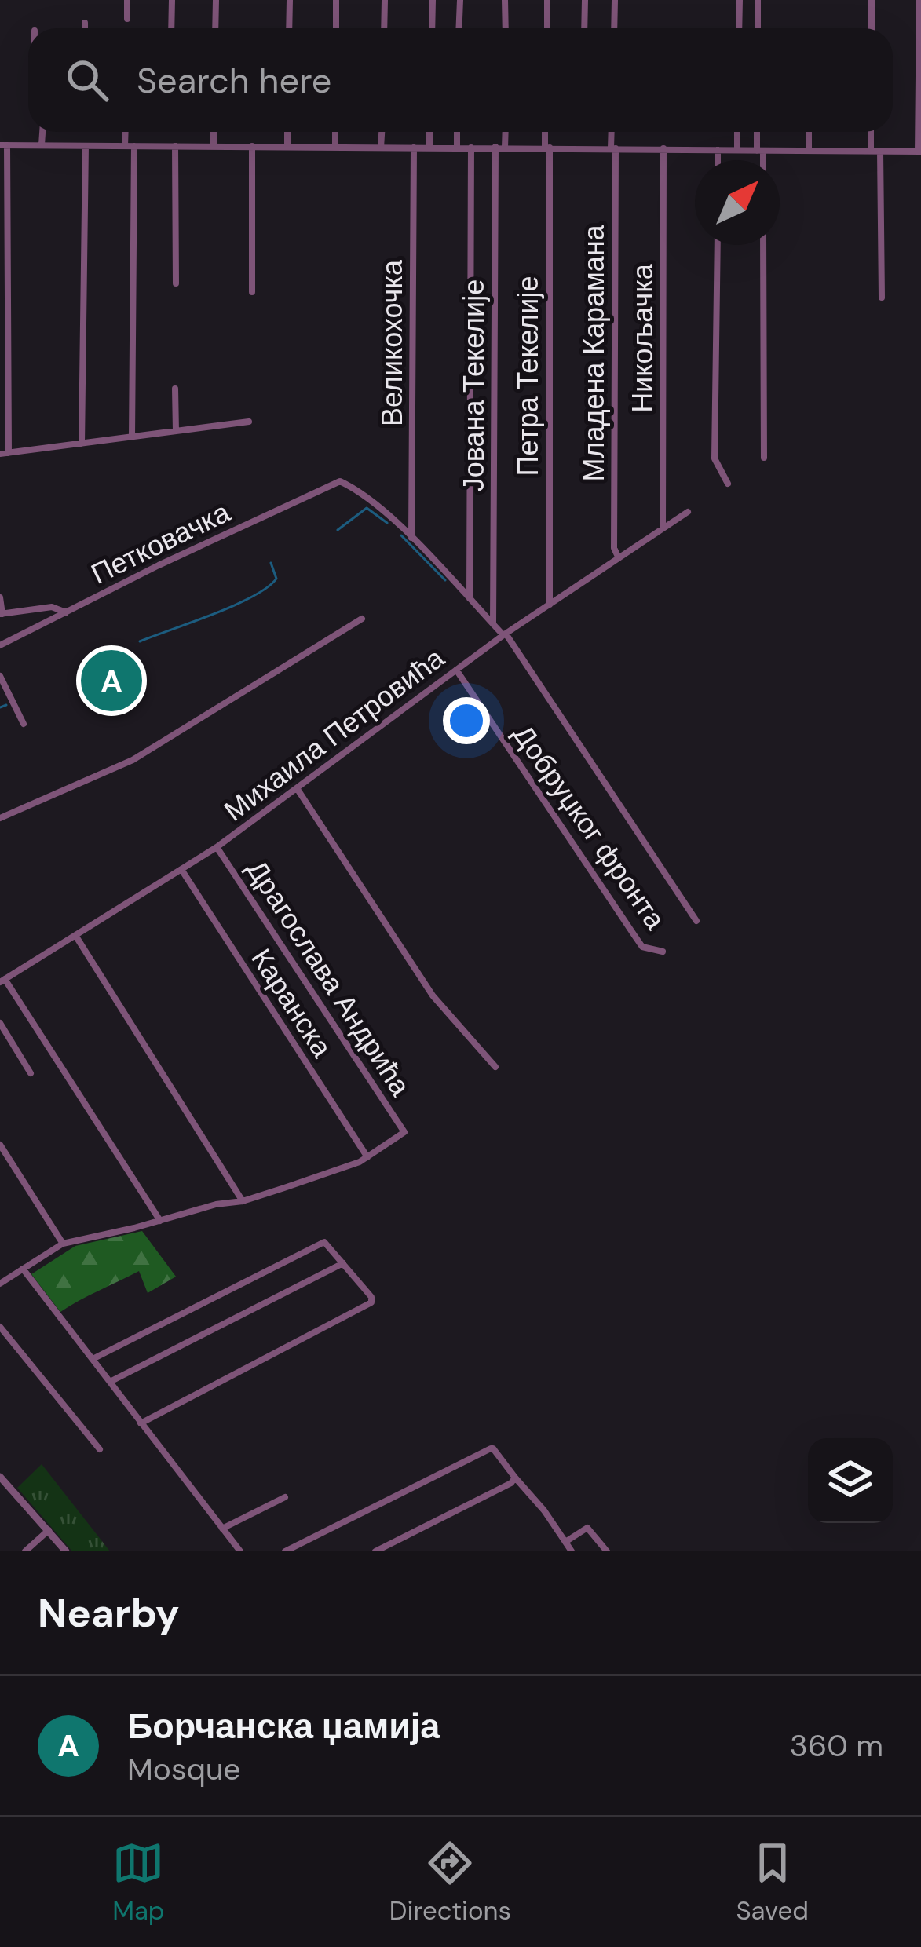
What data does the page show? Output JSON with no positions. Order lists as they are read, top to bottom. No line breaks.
{"streets":{"street":["Никољачка","Великохочка","Младена Карамана","Петра Текелије","Јована Текелије","Петковачка","Михаила Петровића","Добруџког фронта","Драгослава Андрића","Каранска"]},"crossings":[["Никољачка","Михаила Петровића"],["Великохочка","Петковачка"],["Младена Карамана","Михаила Петровића"],["Петра Текелије","Михаила Петровића"],["Михаила Петровића","Добруџког фронта"],["Михаила Петровића","Драгослава Андрића"],["Михаила Петровића","Каранска"],["Драгослава Андрића","Каранска"]],"north":"top right","page":{"search":"Search here","pins":"A","heading":"Nearby","list":[{"mark":"A","name":"Борчанска џамија","note":"Mosque","value":"360 m"}],"nav":["Map","Directions","Saved"]}}
